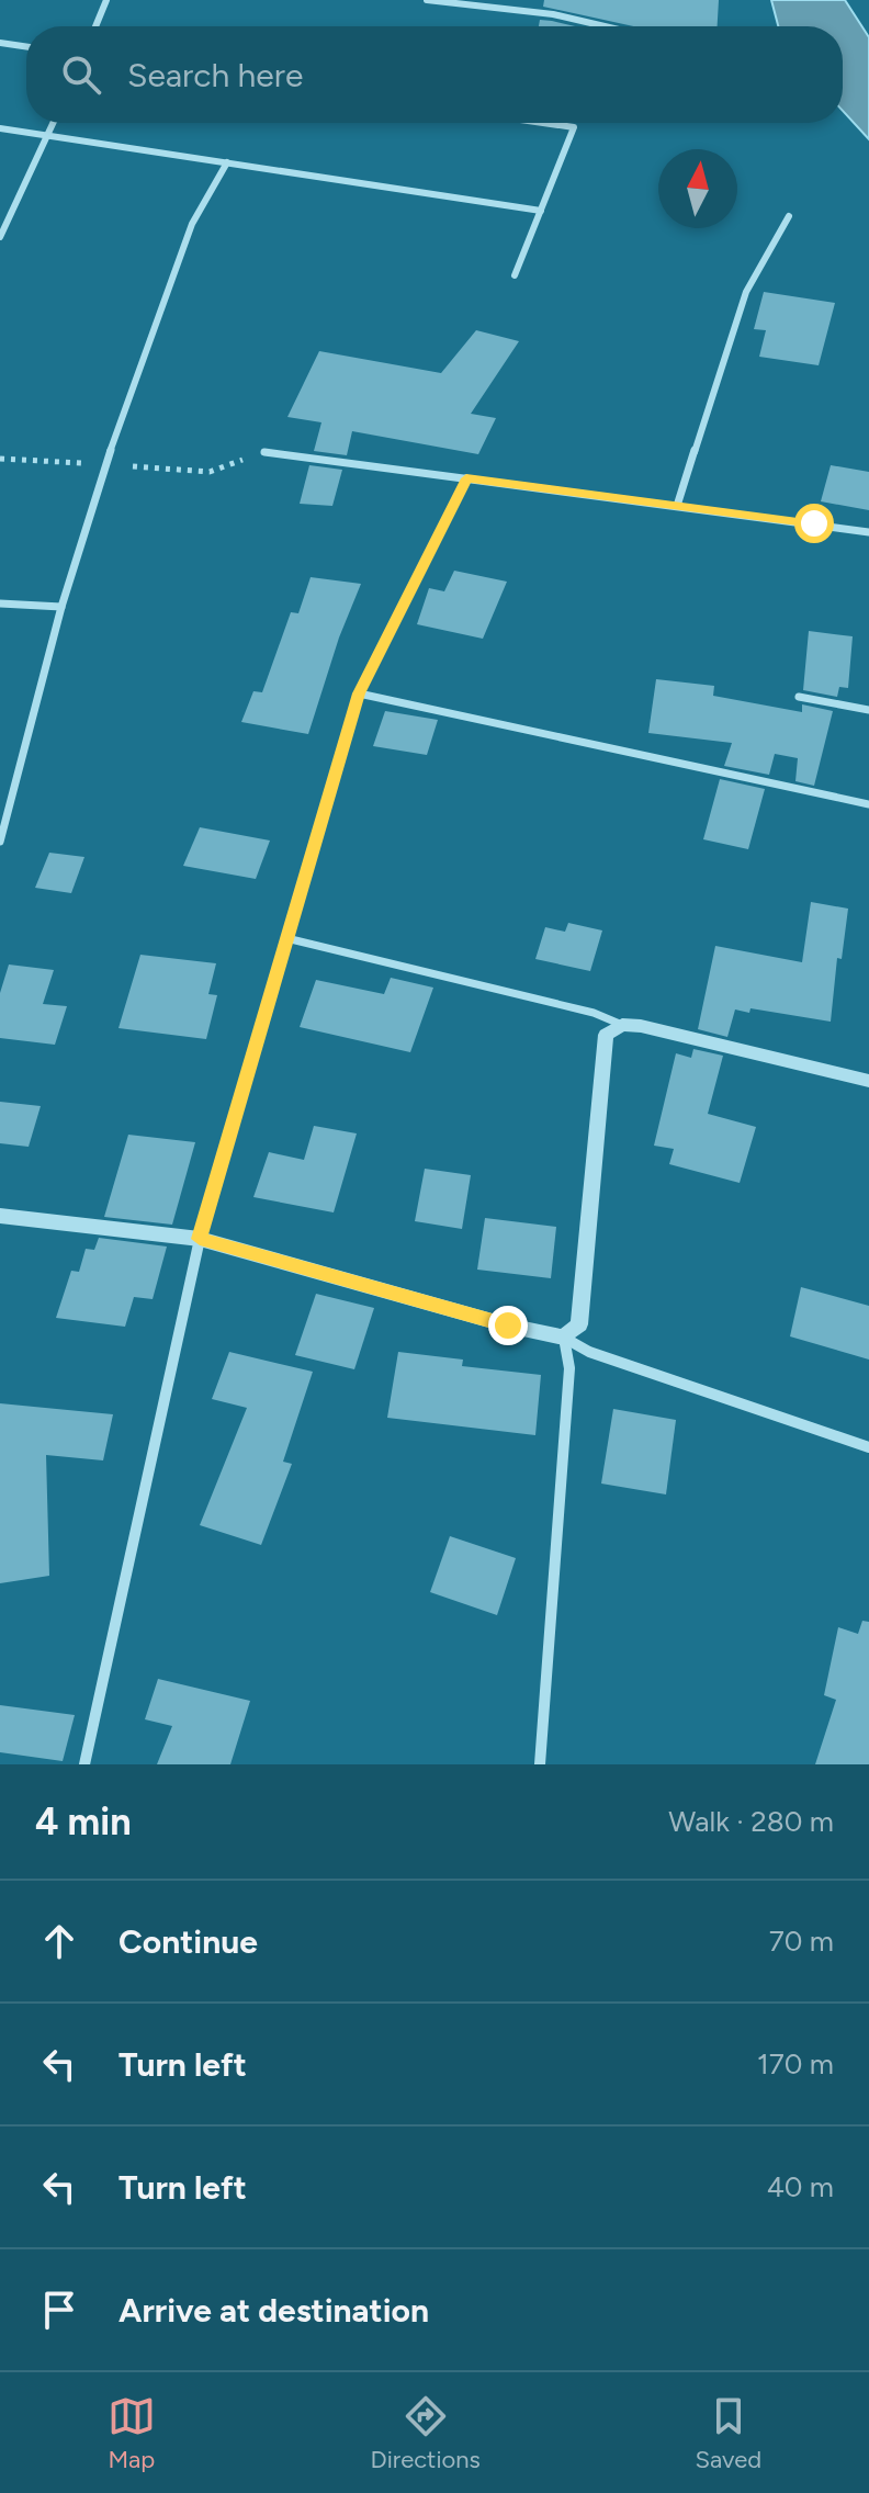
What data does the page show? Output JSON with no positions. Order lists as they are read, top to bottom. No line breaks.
{"north":"top","page":{"search":"Search here","heading":["4 min","Walk · 280 m"],"list":[["Continue","70 m"],["Turn left","170 m"],["Turn left","40 m"],"Arrive at destination"],"nav":["Map","Directions","Saved"]}}
